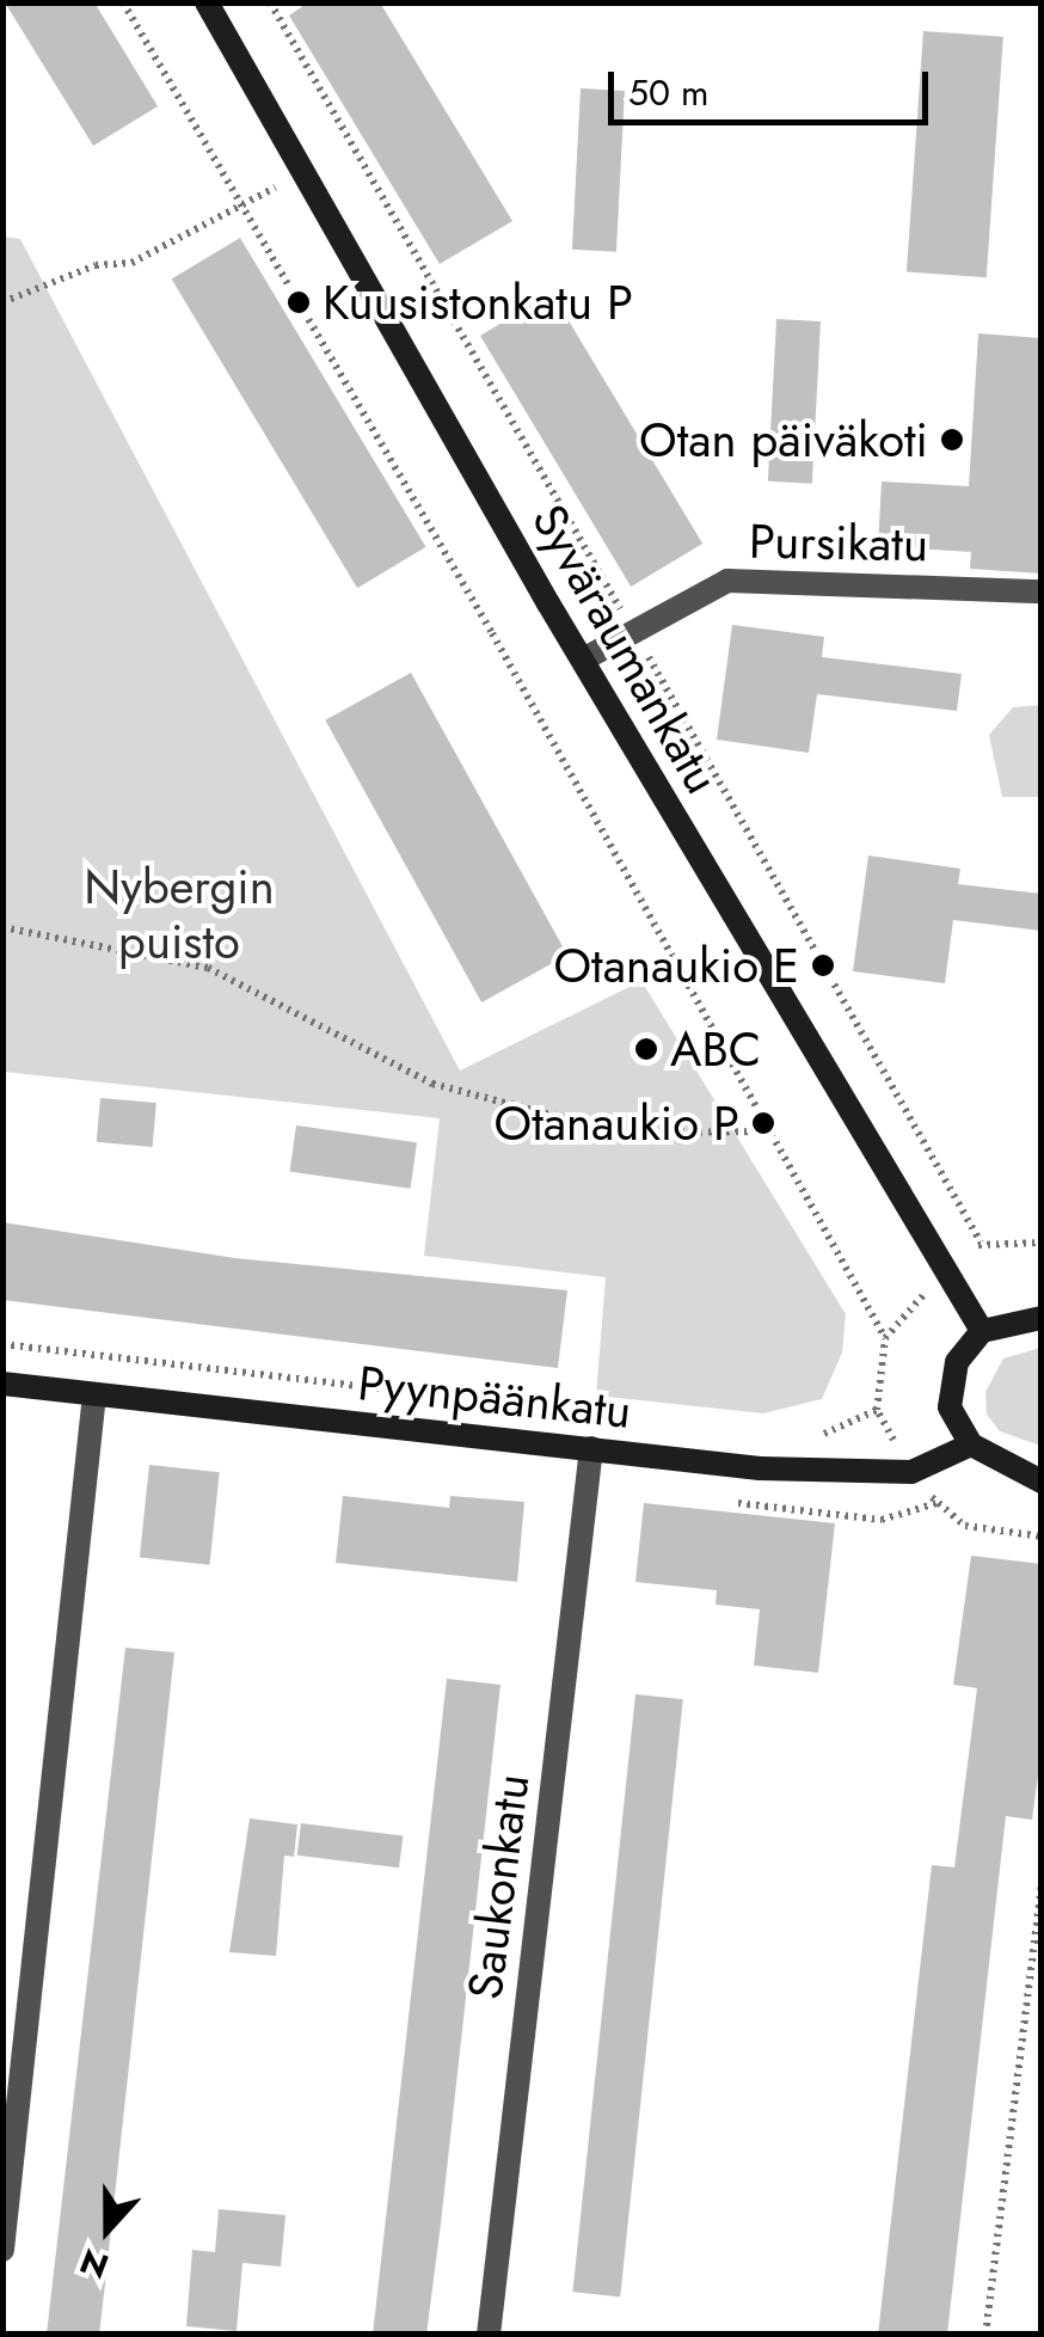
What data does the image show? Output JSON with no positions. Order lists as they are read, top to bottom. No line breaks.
{"streets":{"main road":["Syväraumankatu","Pyynpäänkatu"],"street":["Pursikatu","Saukonkatu"]},"crossings":[["Pursikatu","Syväraumankatu"],["Pyynpäänkatu","Saukonkatu"]],"parks":["Nybergin puisto"],"places":["Kuusistonkatu P","Otan päiväkoti","Otanaukio E","ABC","Otanaukio P"],"scale_bar":"50 m","north":"bottom"}
